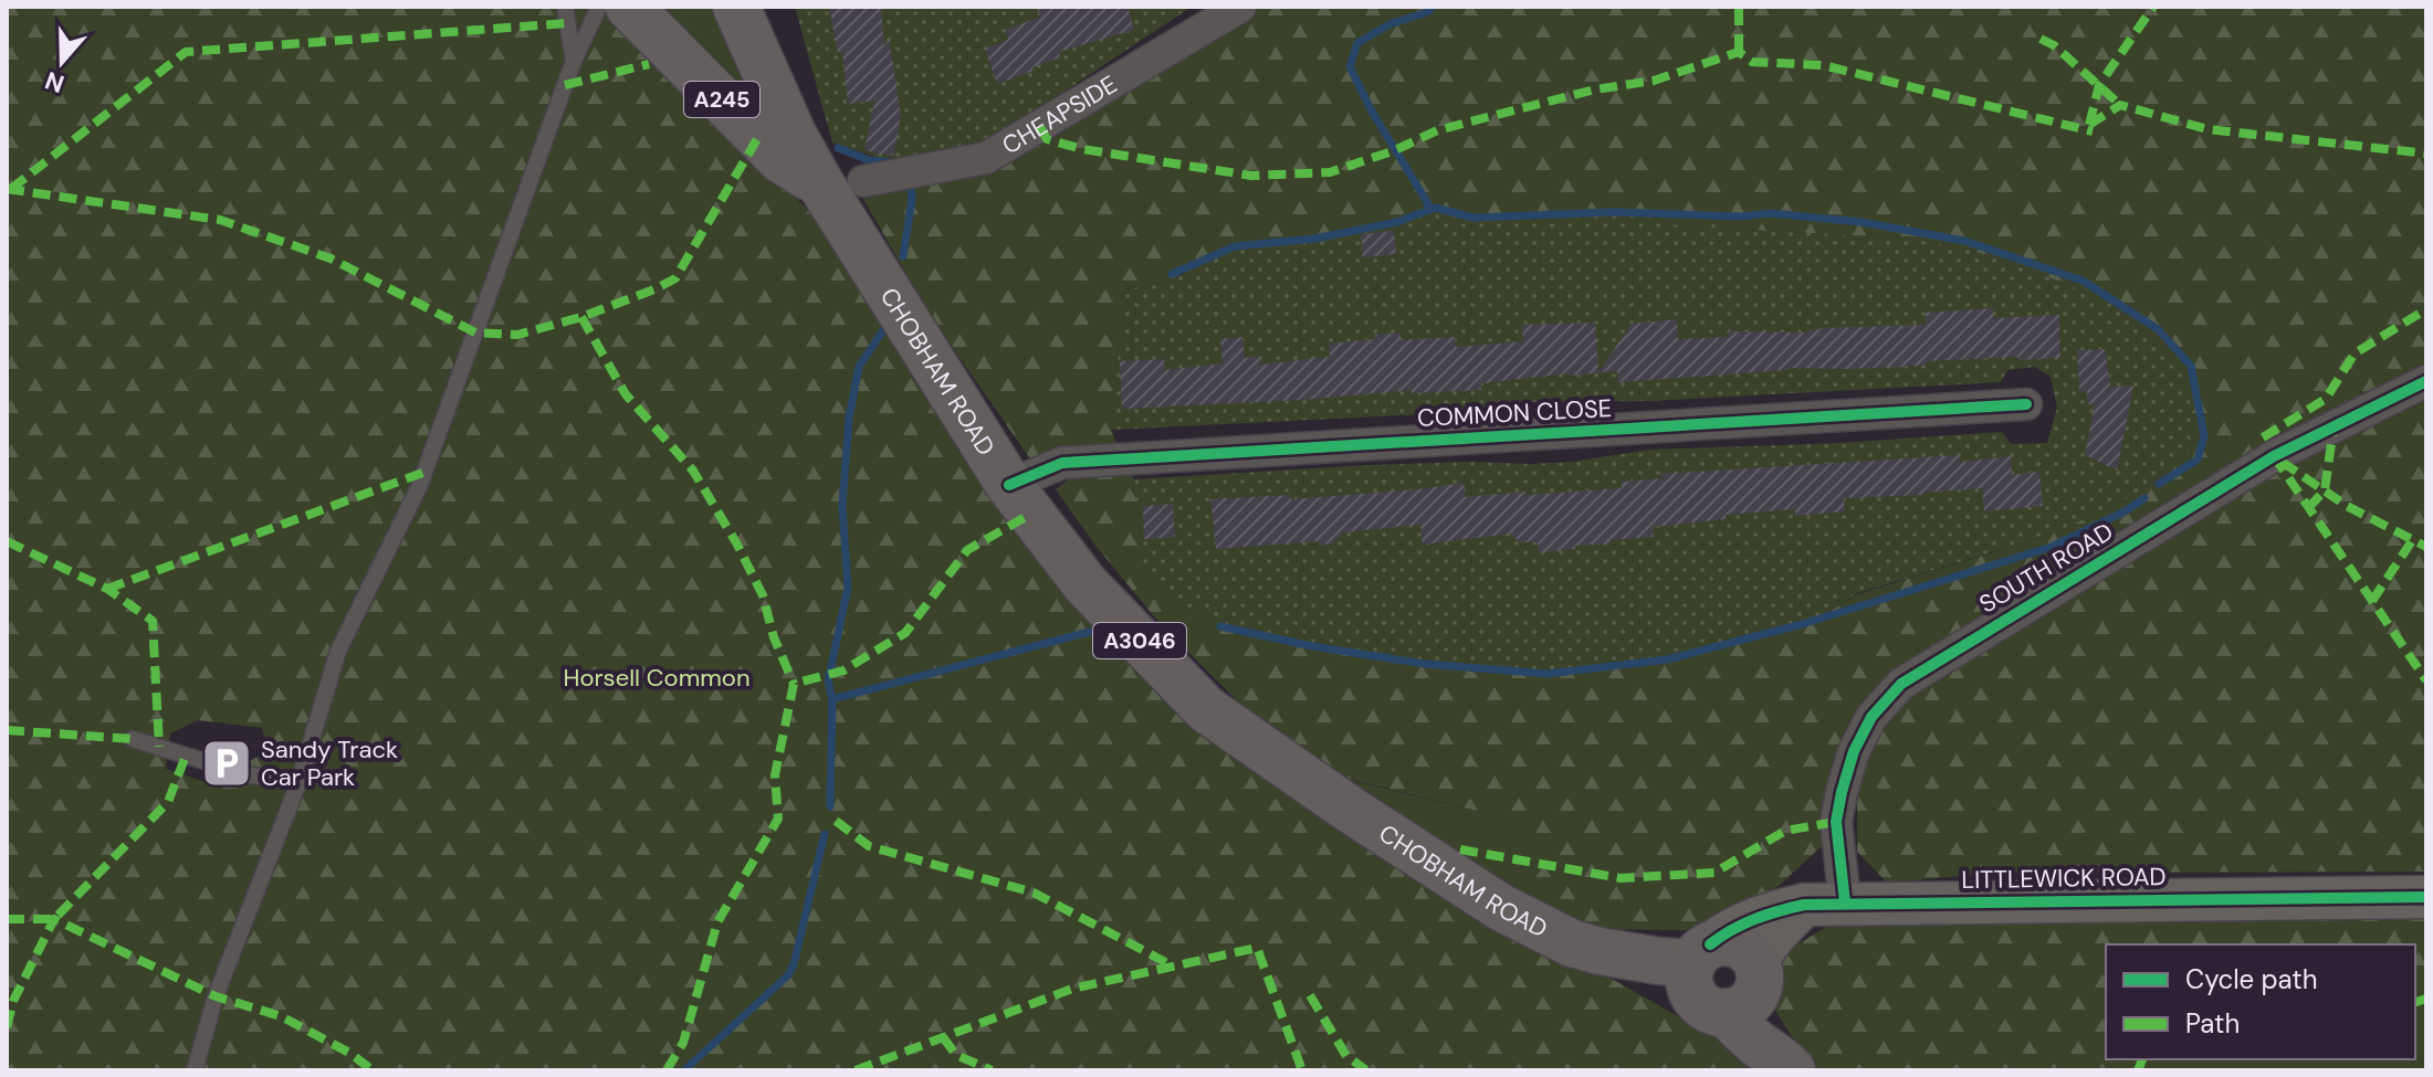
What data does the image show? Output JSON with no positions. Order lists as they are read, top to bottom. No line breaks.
{"streets":{"main road":["A245","CHOBHAM ROAD","A3046"],"street":["CHEAPSIDE","COMMON CLOSE","SOUTH ROAD","LITTLEWICK ROAD"]},"crossings":[["A245","CHEAPSIDE"],["A245","CHOBHAM ROAD"],["CHEAPSIDE","CHOBHAM ROAD"],["CHOBHAM ROAD","COMMON CLOSE"],["CHOBHAM ROAD","LITTLEWICK ROAD"],["SOUTH ROAD","LITTLEWICK ROAD"]],"parks":["Horsell Common"],"places":{"parking":["Sandy Track Car Park"]},"legend":["Cycle path","Path"],"north":"bottom"}
